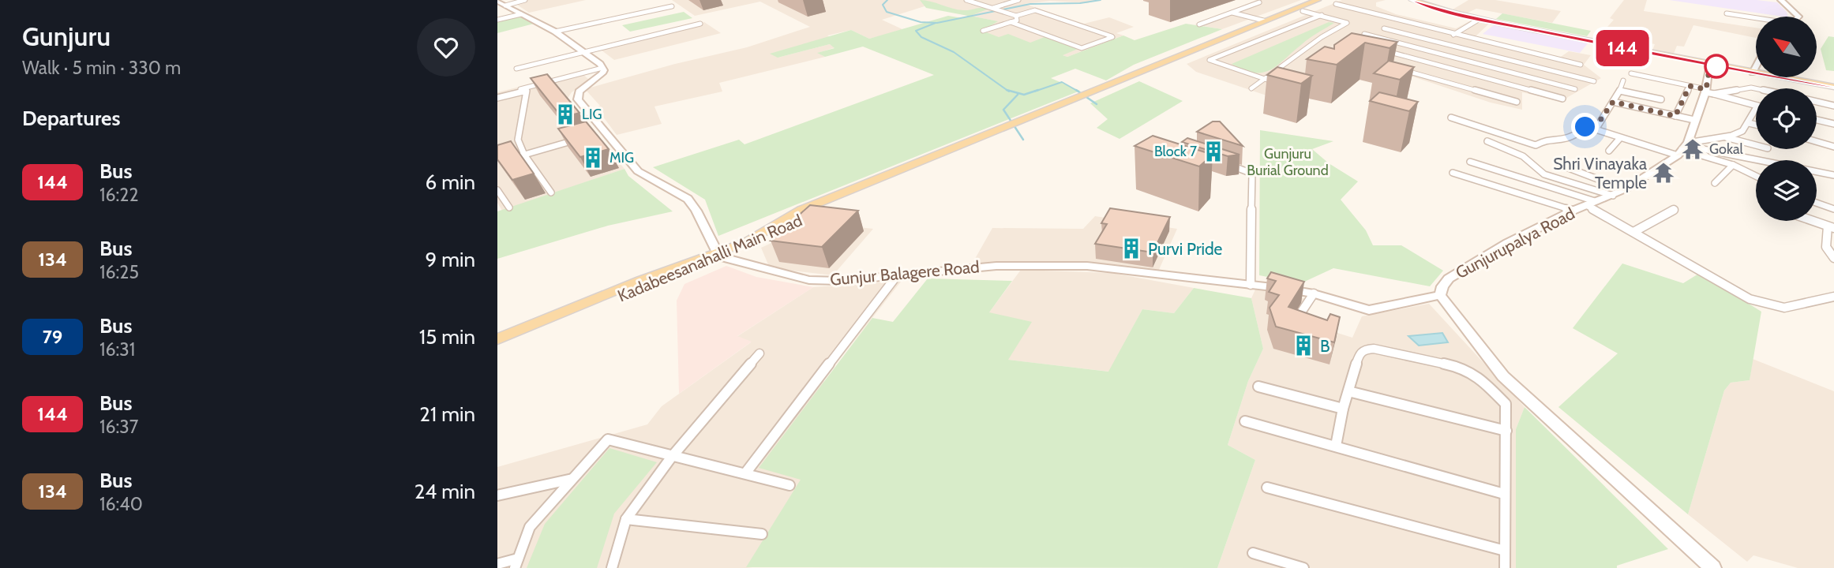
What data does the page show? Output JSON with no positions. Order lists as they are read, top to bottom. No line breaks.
{"streets":{"main road":["Kadabeesanahalli Main Road"],"street":["Gunjurupalya Road","Gunjur Balagere Road"]},"crossings":[["Gunjurupalya Road","Gunjur Balagere Road"],["Kadabeesanahalli Main Road","Gunjur Balagere Road"]],"parks":["Gunjuru Burial Ground"],"places":{"building":["LIG","Block 7","MIG","Purvi Pride","B"],"temple":["Gokal","Shri Vinayaka Temple"]},"lines":["bus line 144"],"north":"top left","page":{"heading":[["Gunjuru","Walk · 5 min · 330 m"],"Departures"],"on_map":"144","list":[{"mark":"144","name":"Bus","note":"16:22","value":"6 min"},{"mark":"134","name":"Bus","note":"16:25","value":"9 min"},{"mark":"79","name":"Bus","note":"16:31","value":"15 min"},{"mark":"144","name":"Bus","note":"16:37","value":"21 min"},{"mark":"134","name":"Bus","note":"16:40","value":"24 min"}]}}
